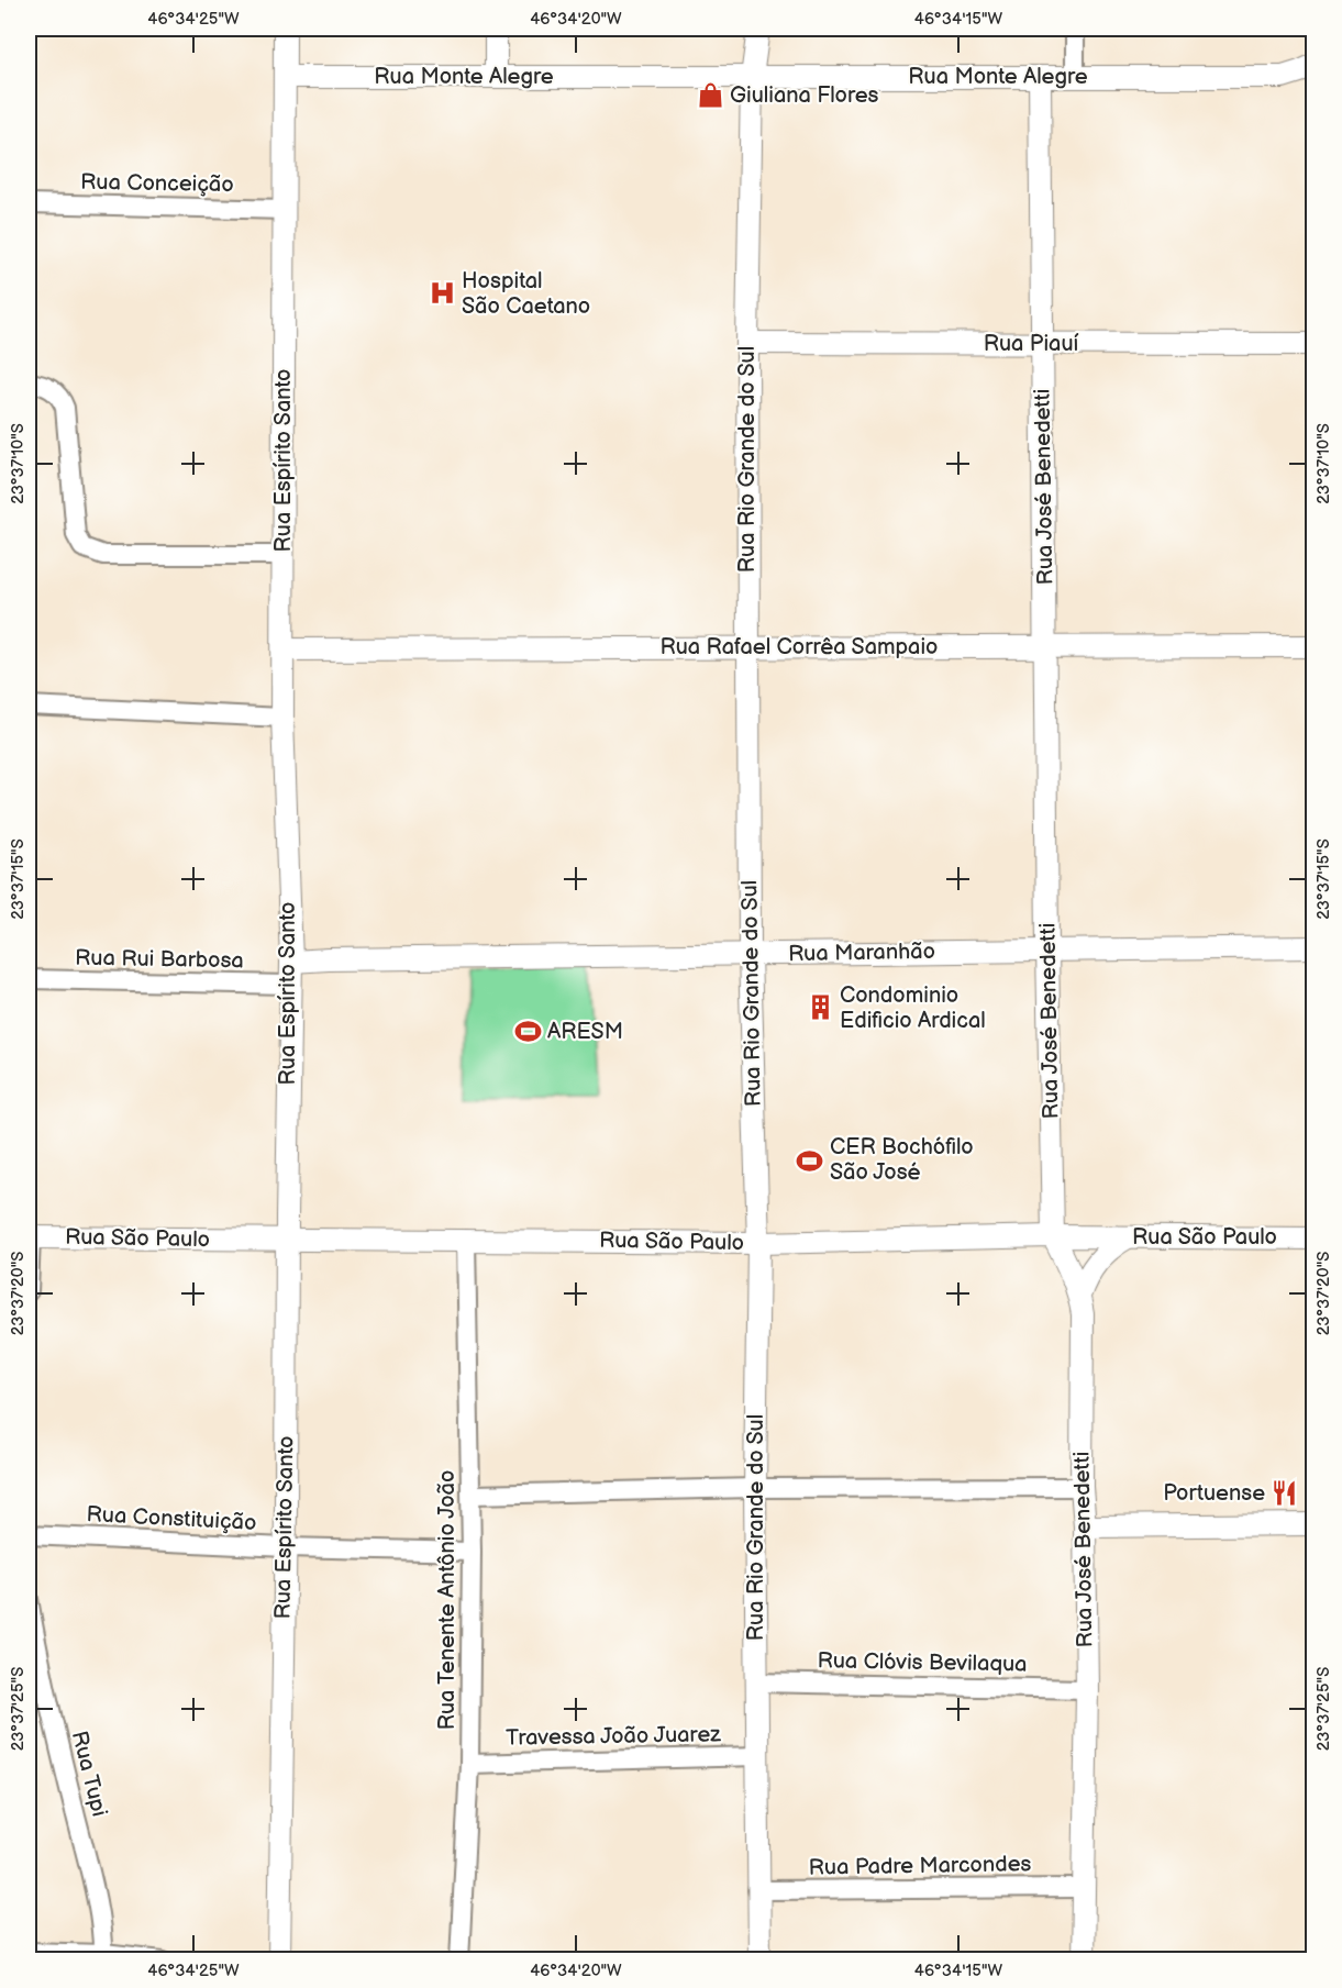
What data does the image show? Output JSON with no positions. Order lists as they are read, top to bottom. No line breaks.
{"streets":{"street":["Rua Monte Alegre","Rua Conceição","Rua Piauí","Rua Rio Grande do Sul","Rua Espírito Santo","Rua José Benedetti","Rua Rafael Corrêa Sampaio","Rua Maranhão","Rua Rui Barbosa","Rua São Paulo","Rua Constituição","Rua Tenente Antônio João","Rua Clóvis Bevilaqua","Travessa João Juarez","Rua Tupi","Rua Padre Marcondes"]},"crossings":[["Rua Monte Alegre","Rua Rio Grande do Sul"],["Rua Monte Alegre","Rua Espírito Santo"],["Rua Monte Alegre","Rua José Benedetti"],["Rua Conceição","Rua Espírito Santo"],["Rua Piauí","Rua Rio Grande do Sul"],["Rua Piauí","Rua José Benedetti"],["Rua Rio Grande do Sul","Rua Rafael Corrêa Sampaio"],["Rua Rio Grande do Sul","Rua Maranhão"],["Rua Rio Grande do Sul","Rua São Paulo"],["Rua Rio Grande do Sul","Rua Clóvis Bevilaqua"],["Rua Rio Grande do Sul","Travessa João Juarez"],["Rua Rio Grande do Sul","Rua Padre Marcondes"],["Rua Espírito Santo","Rua Rafael Corrêa Sampaio"],["Rua Espírito Santo","Rua Maranhão"],["Rua Espírito Santo","Rua Rui Barbosa"],["Rua Espírito Santo","Rua São Paulo"],["Rua Espírito Santo","Rua Constituição"],["Rua José Benedetti","Rua Rafael Corrêa Sampaio"],["Rua José Benedetti","Rua Maranhão"],["Rua José Benedetti","Rua São Paulo"],["Rua José Benedetti","Rua Clóvis Bevilaqua"],["Rua José Benedetti","Rua Padre Marcondes"],["Rua São Paulo","Rua Tenente Antônio João"],["Rua Constituição","Rua Tenente Antônio João"],["Rua Tenente Antônio João","Travessa João Juarez"]],"places":{"shop":["Giuliana Flores"],"hospital":["Hospital São Caetano"],"building":["Condominio Edificio Ardical"],"sports":["ARESM","CER Bochófilo São José"],"restaurant":["Portuense"]},"coordinates":["46°34'25\"W","46°34'20\"W","46°34'15\"W","23°37'10\"S","23°37'15\"S","23°37'20\"S","23°37'25\"S"]}
